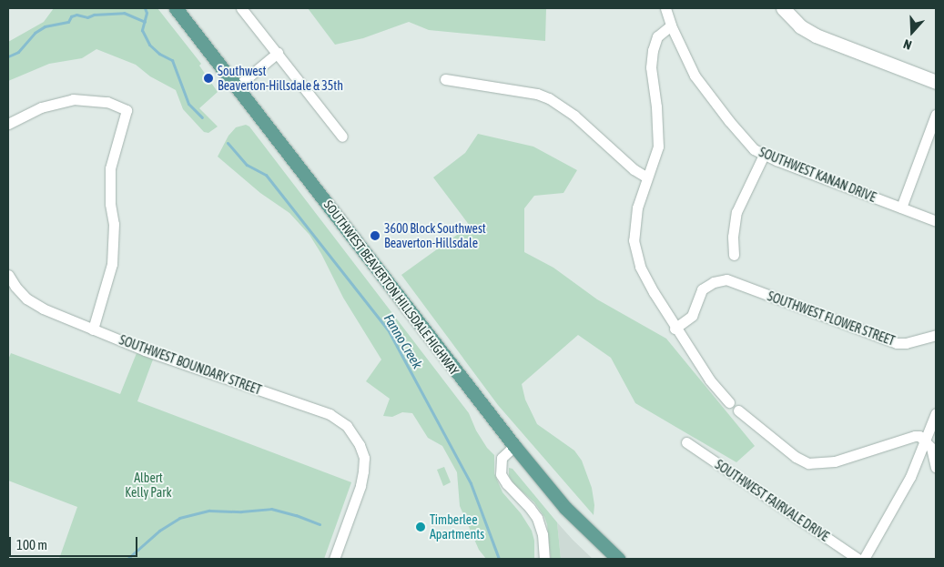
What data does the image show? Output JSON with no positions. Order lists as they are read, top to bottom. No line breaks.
{"streets":{"main road":["SOUTHWEST BEAVERTON HILLSDALE HIGHWAY"],"street":["SOUTHWEST KANAN DRIVE","SOUTHWEST FLOWER STREET","SOUTHWEST BOUNDARY STREET","SOUTHWEST FAIRVALE DRIVE"]},"water":["Fanno Creek"],"parks":["Albert Kelly Park"],"places":["Southwest Beaverton-Hillsdale & 35th","3600 Block Southwest Beaverton-Hillsdale","Timberlee Apartments"],"scale_bar":"100 m","north":"bottom"}
